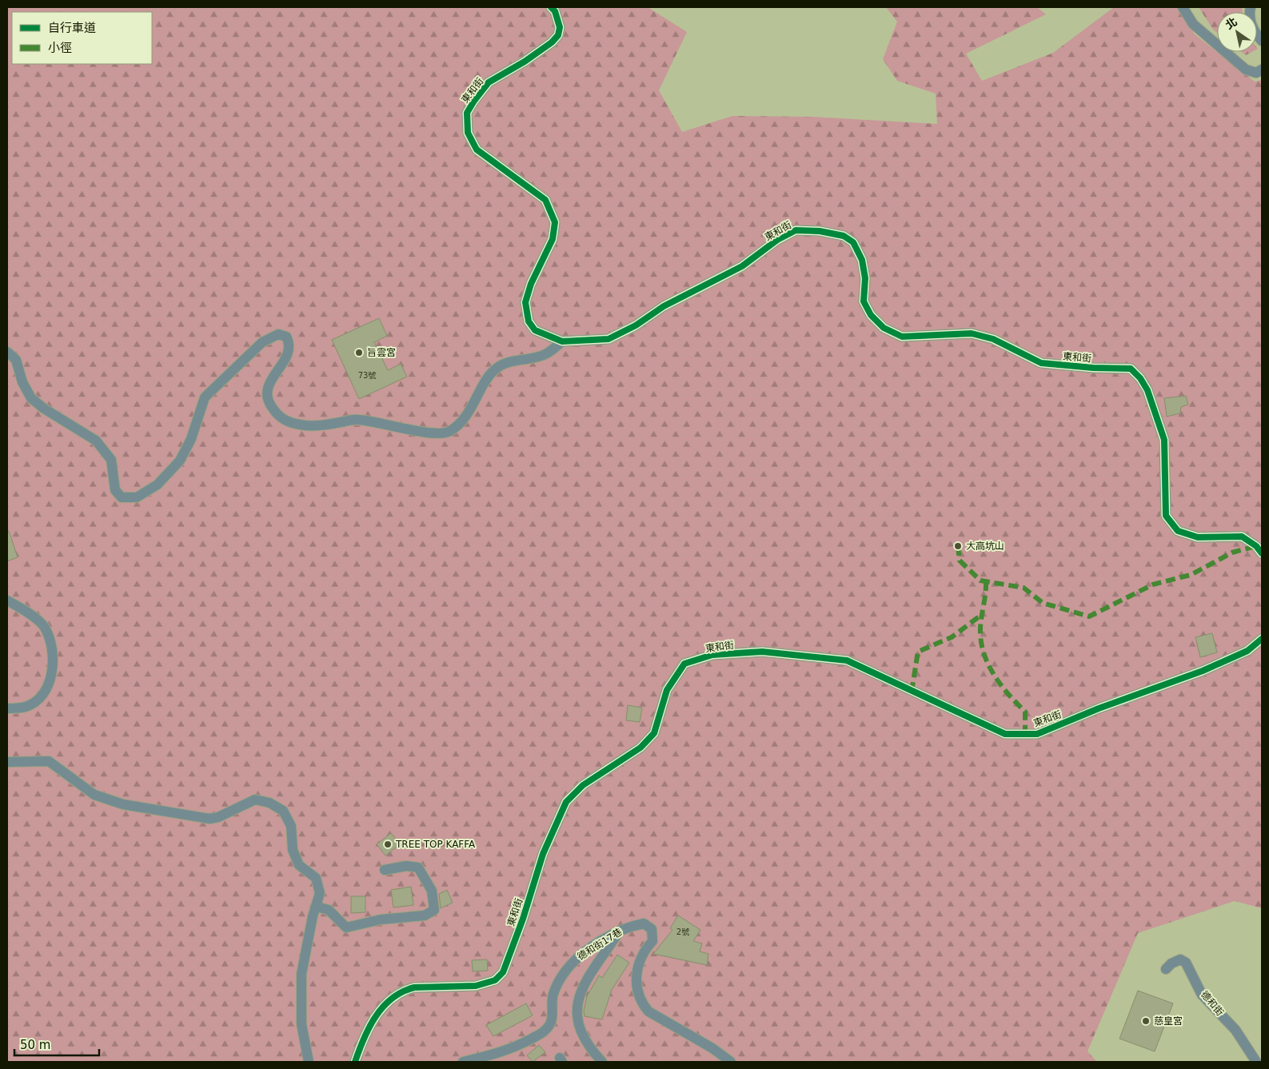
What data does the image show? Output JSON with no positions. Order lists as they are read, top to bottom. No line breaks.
{"streets":{"street":["東和街","德和街17巷","德和街"]},"places":["旨雲宮","大高坑山","TREE TOP KAFFA","慈皇宮"],"house_numbers":["73號","2號"],"legend":["自行車道","小徑"],"scale_bar":"50 m","north":"top left"}
